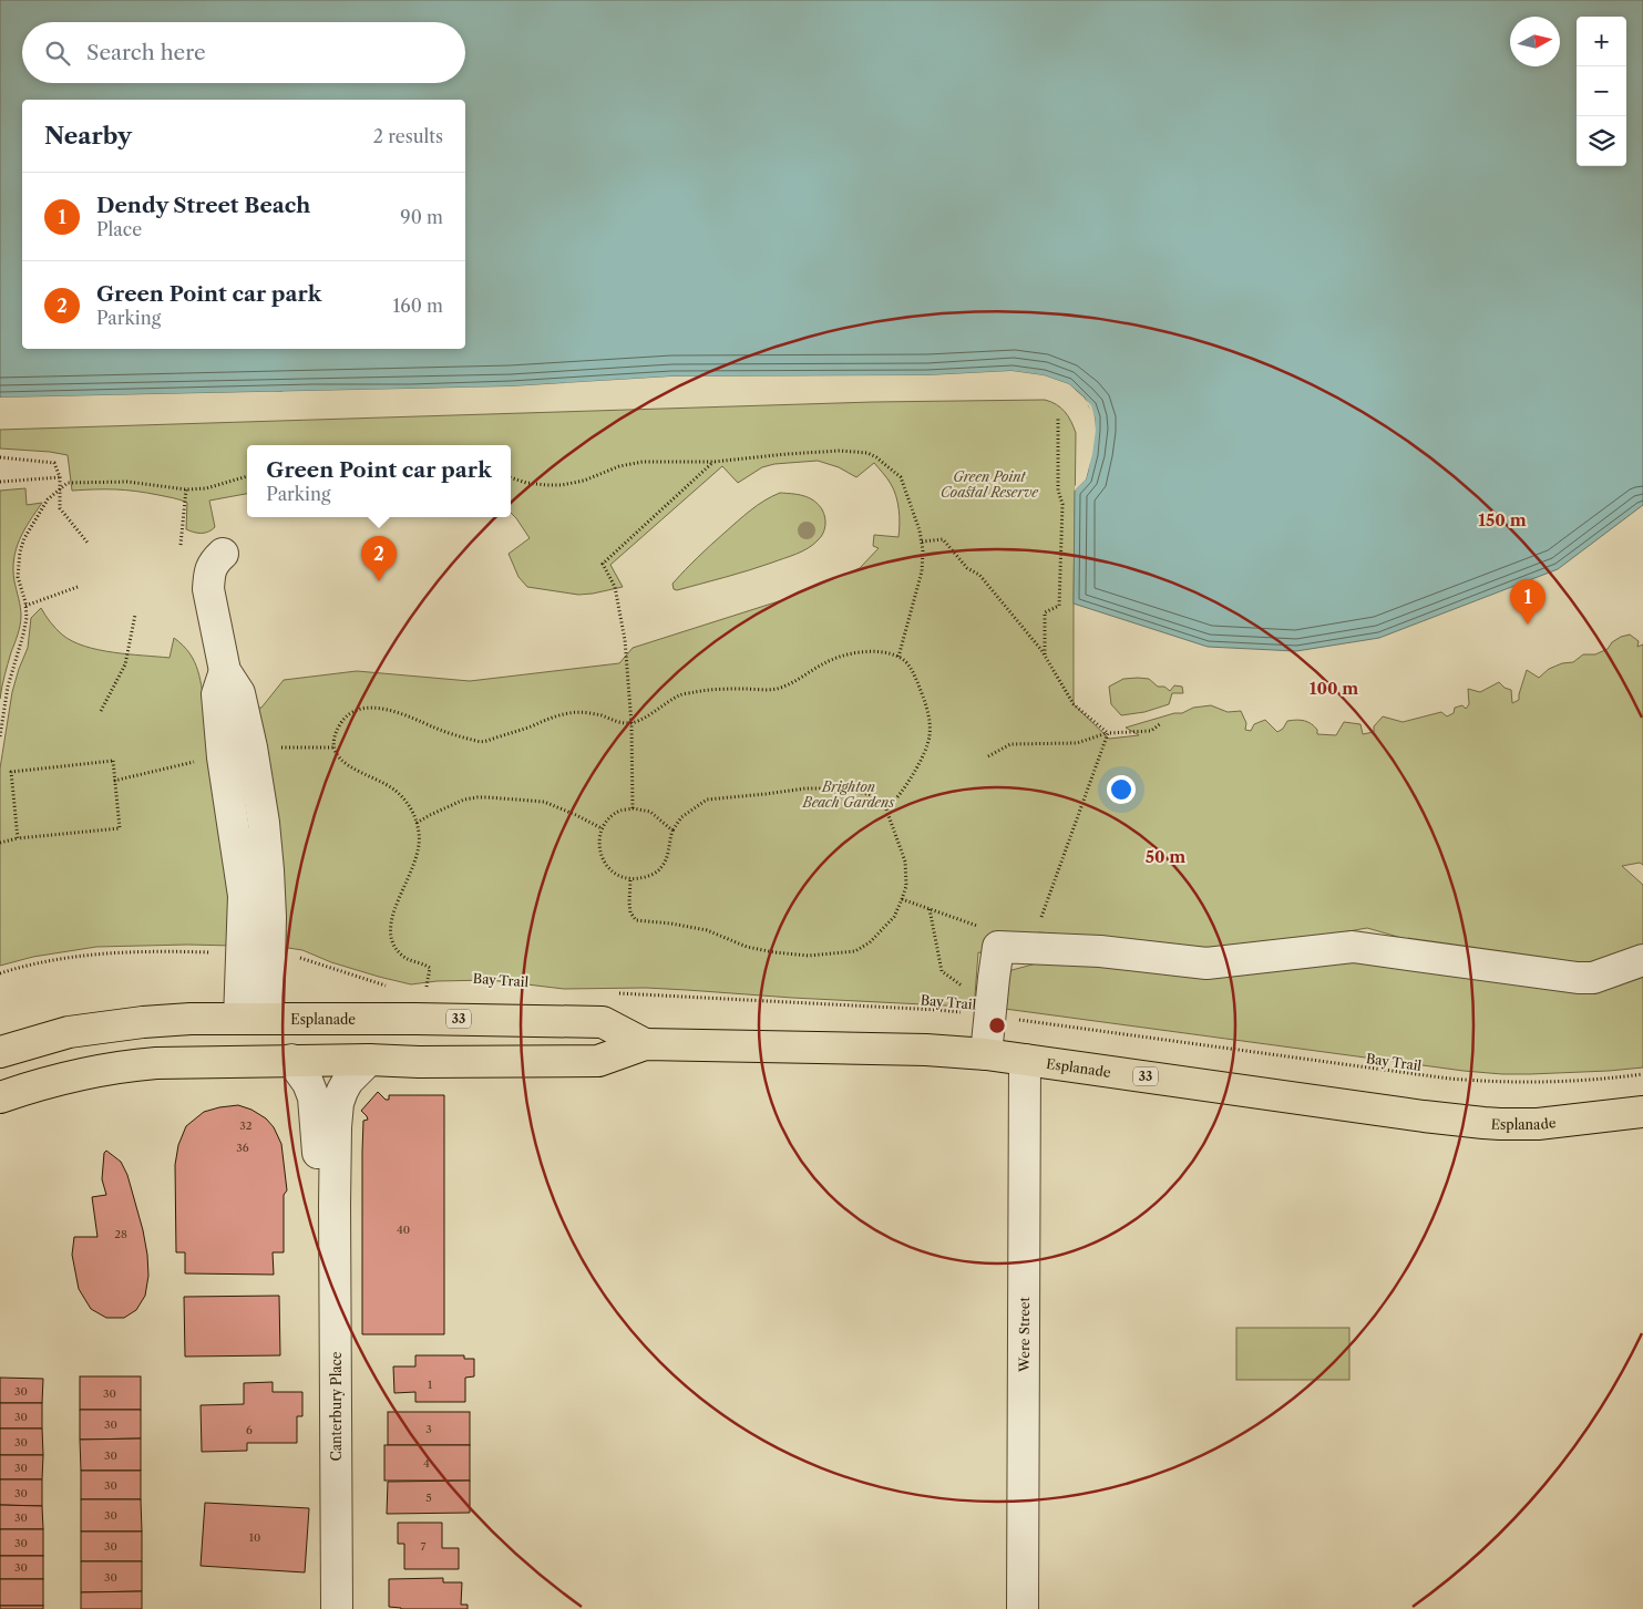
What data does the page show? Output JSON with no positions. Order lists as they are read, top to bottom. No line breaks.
{"streets":{"main road":["Esplanade","33"],"street":["Were Street","Canterbury Place"],"path":["Bay Trail"]},"crossings":[["Esplanade","Were Street"],["Esplanade","Canterbury Place"]],"parks":["Green Point Coastal Reserve","Brighton Beach Gardens"],"house_numbers":["32","36","40","28","1","30","30","30","30","3","6","30","30","4","30","30","30","5","30","30","10","30","30","7","30","30"],"north":"right","page":{"map_buttons":["+","−"],"search":"Search here","heading":["Nearby","2 results"],"list":[{"mark":"1","name":"Dendy Street Beach","note":"Place","value":"90 m"},{"mark":"2","name":"Green Point car park","note":"Parking","value":"160 m"}],"popup":["Green Point car park","Parking"],"pins":["2","1"]},"rings":["150 m","100 m","50 m"]}
